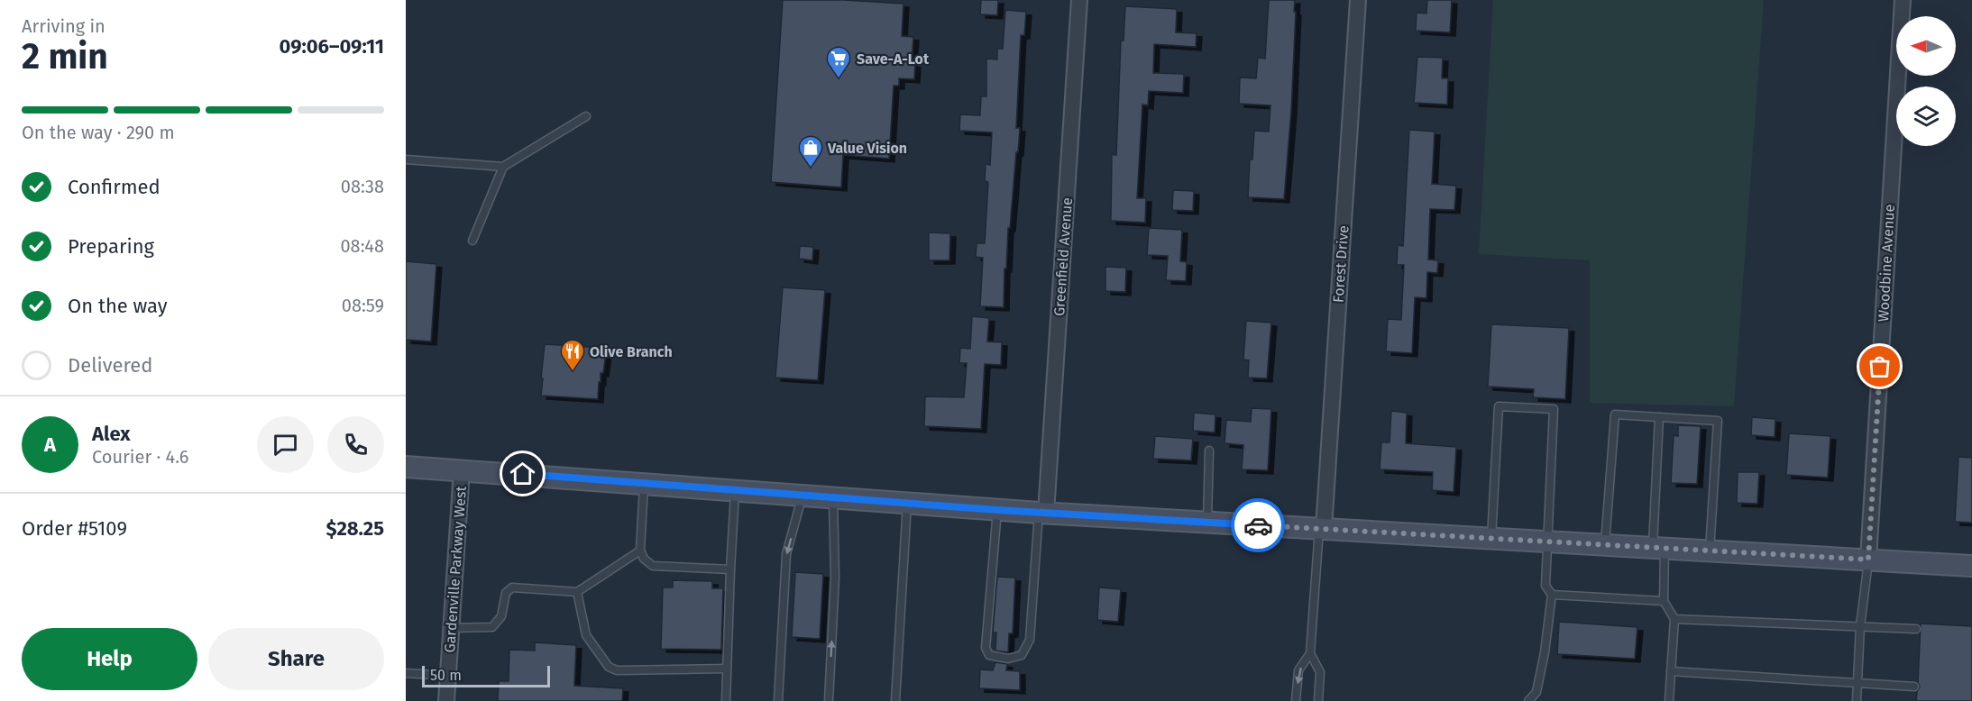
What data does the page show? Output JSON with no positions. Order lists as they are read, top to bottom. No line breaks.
{"streets":{"street":["Greenfield Avenue","Woodbine Avenue","Forest Drive","Gardenville Parkway West"]},"places":{"supermarket":["Save-A-Lot"],"shop":["Value Vision"],"restaurant":["Olive Branch"]},"scale_bar":"50 m","north":"left","page":{"heading":["2 min","Arriving in","09:06–09:11"],"panel":["Alex","Courier · 4.6","Order #5109","$28.25"],"bar":"On the way · 290 m","list":[["Confirmed","08:38"],["Preparing","08:48"],["On the way","08:59"],"Delivered"],"round":"A","buttons":["Help","Share"],"scale":"50 m"}}
